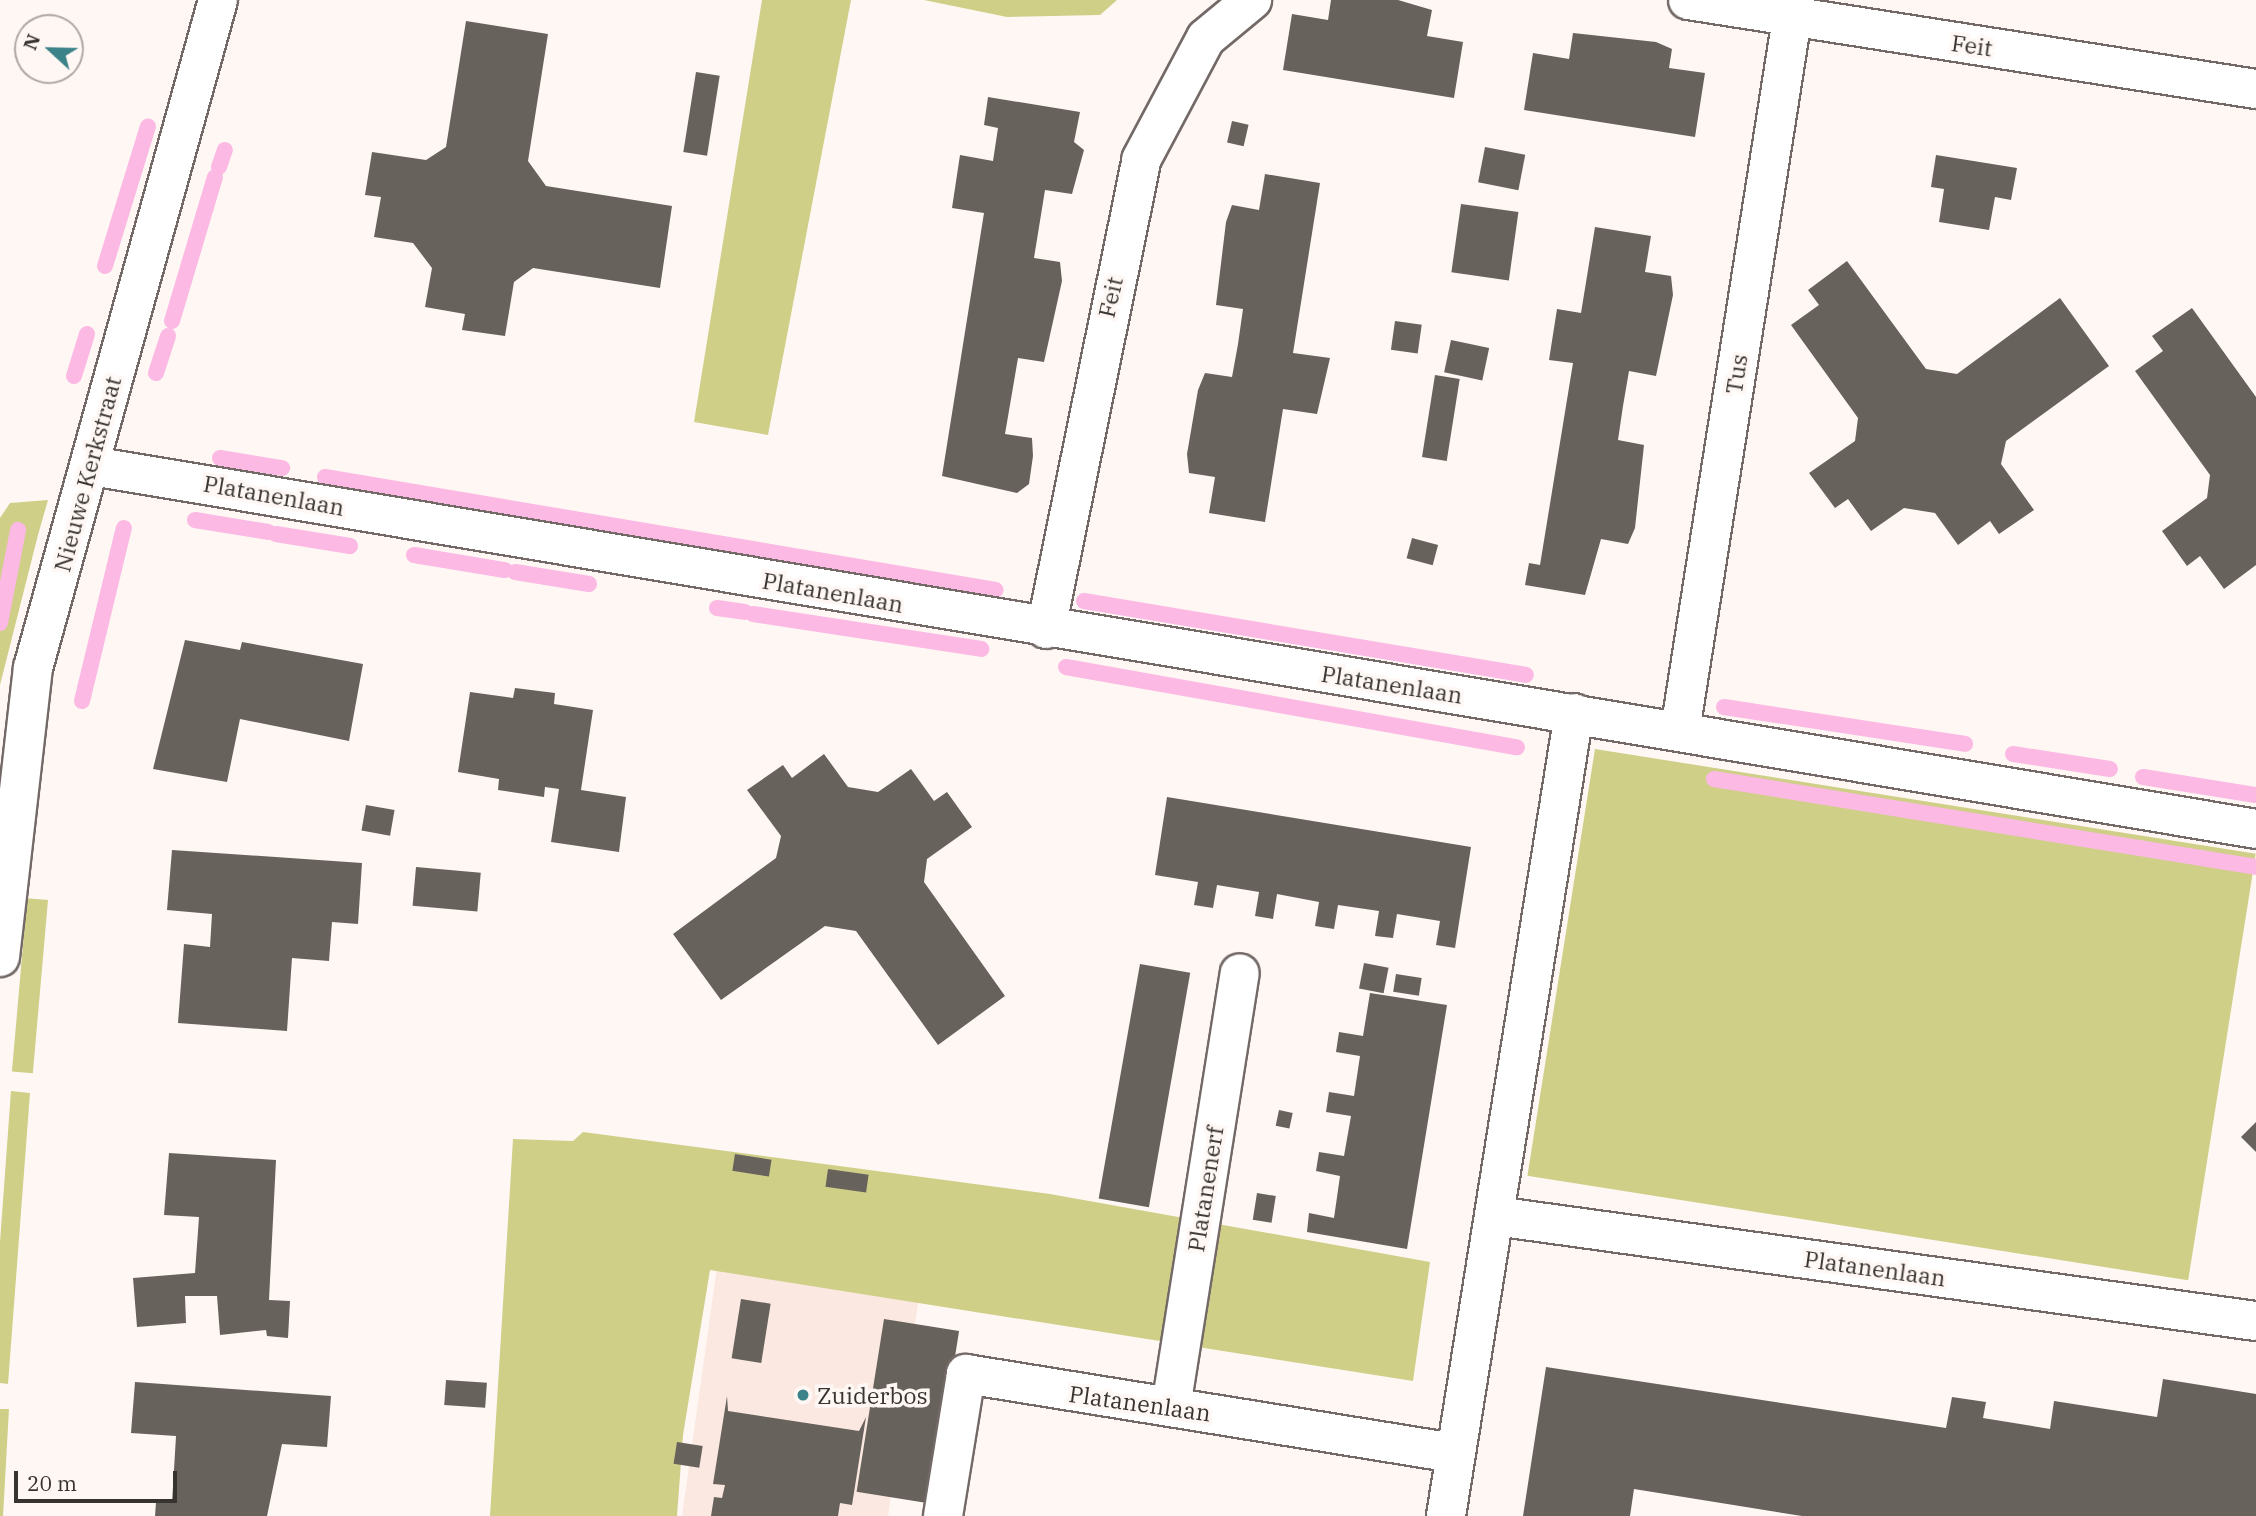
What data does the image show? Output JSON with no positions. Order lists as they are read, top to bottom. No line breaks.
{"streets":{"street":["Feit","Tus","Nieuwe Kerkstraat","Platanenlaan","Platanenerf"]},"crossings":[["Feit","Tus"],["Feit","Platanenlaan"],["Tus","Platanenlaan"],["Nieuwe Kerkstraat","Platanenlaan"],["Platanenlaan","Platanenerf"]],"places":["Zuiderbos"],"scale_bar":"20 m","north":"left"}
